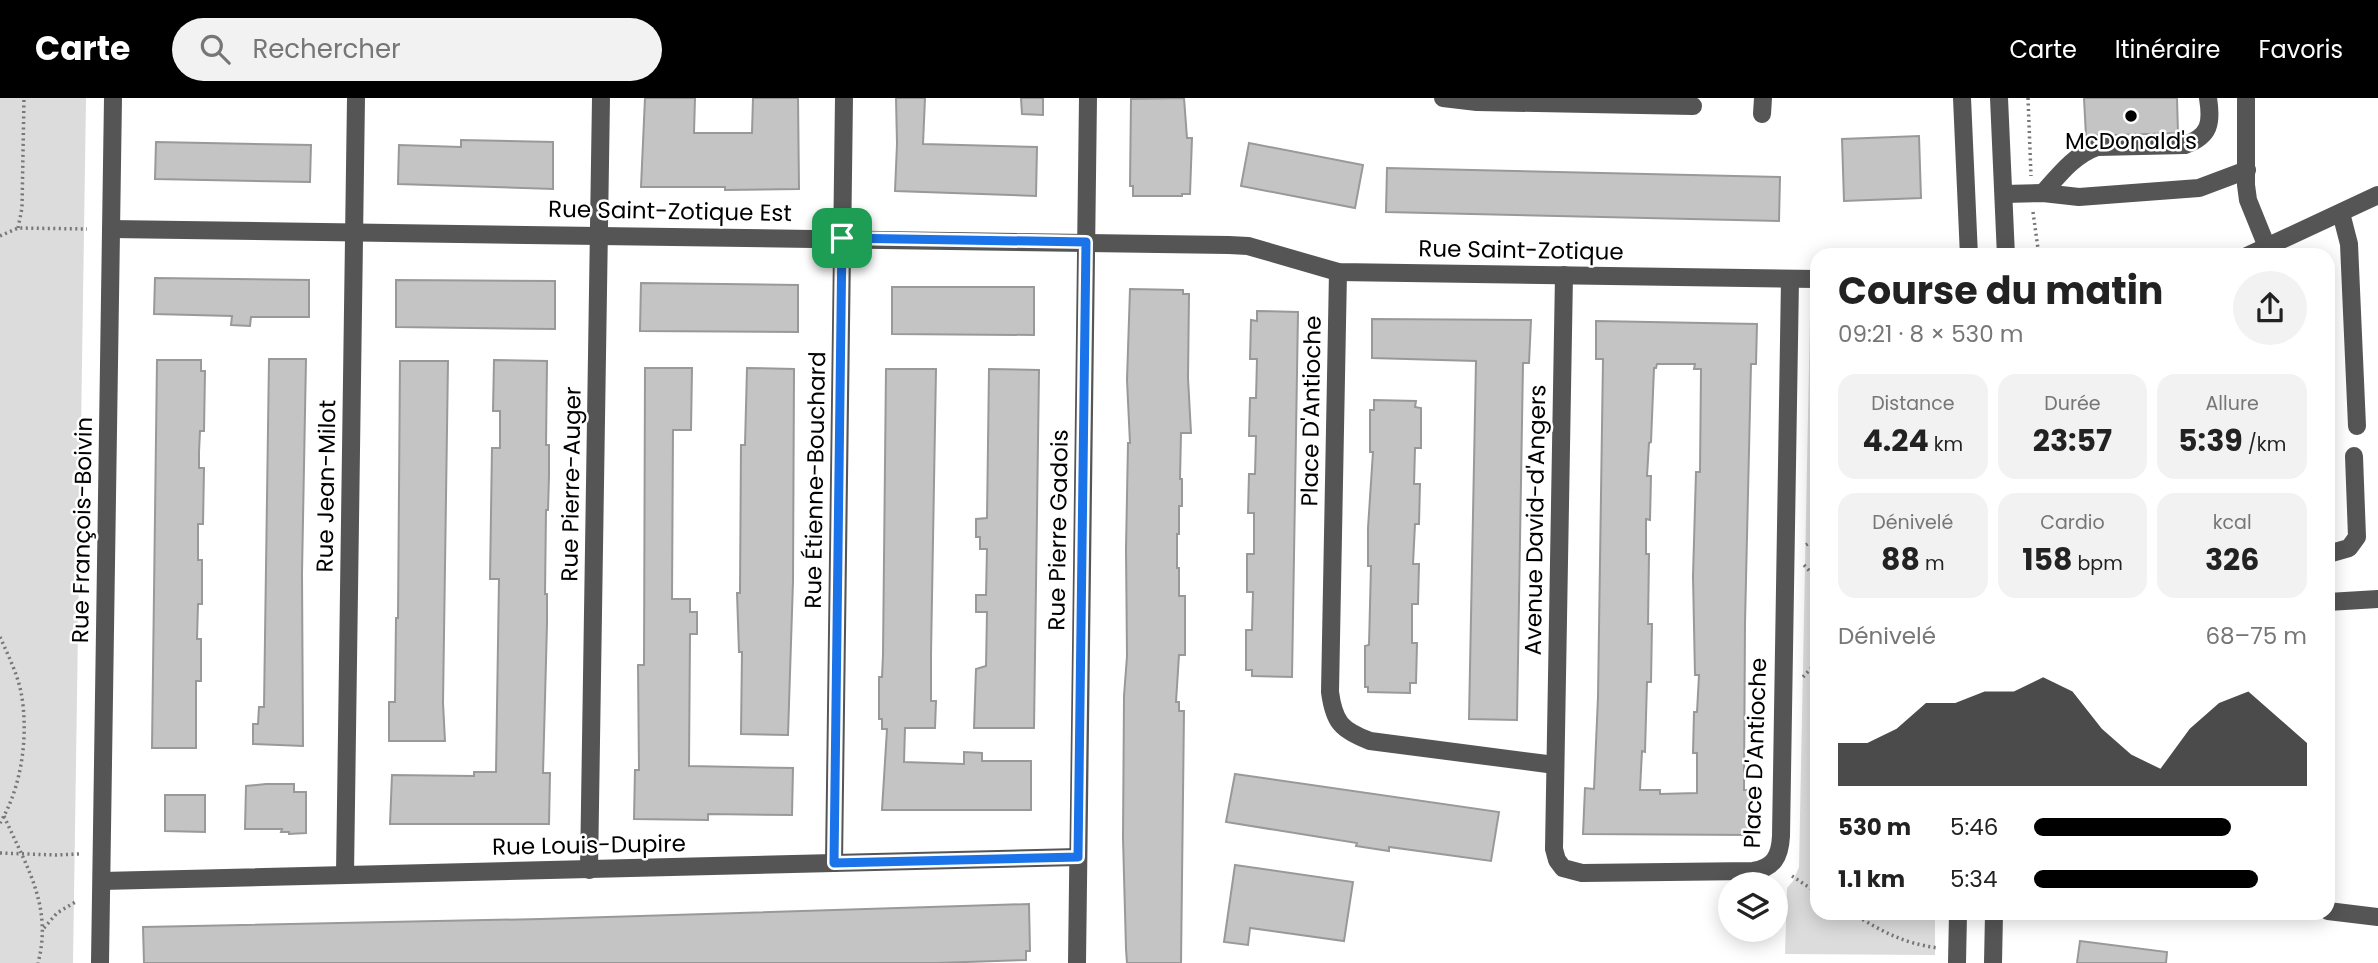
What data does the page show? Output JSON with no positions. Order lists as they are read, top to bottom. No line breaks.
{"streets":{"street":["Rue Saint-Zotique Est","Rue Saint-Zotique","Place D'Antioche","Rue Étienne-Bouchard","Rue Pierre-Auger","Rue Jean-Milot","Avenue David-d'Angers","Rue François-Boivin","Rue Pierre Gadois","Rue Louis-Dupire"]},"crossings":[["Rue Saint-Zotique Est","Rue Saint-Zotique"],["Rue Saint-Zotique Est","Rue Étienne-Bouchard"],["Rue Saint-Zotique Est","Rue Pierre-Auger"],["Rue Saint-Zotique Est","Rue Jean-Milot"],["Rue Saint-Zotique Est","Rue François-Boivin"],["Rue Saint-Zotique Est","Rue Pierre Gadois"],["Rue Saint-Zotique","Place D'Antioche"],["Rue Saint-Zotique","Avenue David-d'Angers"],["Place D'Antioche","Avenue David-d'Angers"],["Rue Étienne-Bouchard","Rue Louis-Dupire"],["Rue Pierre-Auger","Rue Louis-Dupire"],["Rue Jean-Milot","Rue Louis-Dupire"],["Rue François-Boivin","Rue Louis-Dupire"],["Rue Pierre Gadois","Rue Louis-Dupire"]],"places":["McDonald's"],"page":{"header":"Carte","search":"Rechercher","nav":["Carte","Itinéraire","Favoris"],"heading":["Course du matin","09:21 · 8 × 530 m"],"stats":[["Distance","4.24 km"],["Durée","23:57"],["Allure","5:39 /km"],["Dénivelé","88 m"],["Cardio","158 bpm"],["kcal","326"]],"chart":["Dénivelé","68–75 m"],"list":[{"name":"530 m","note":"5:46"},{"name":"1.1 km","note":"5:34"}]}}
